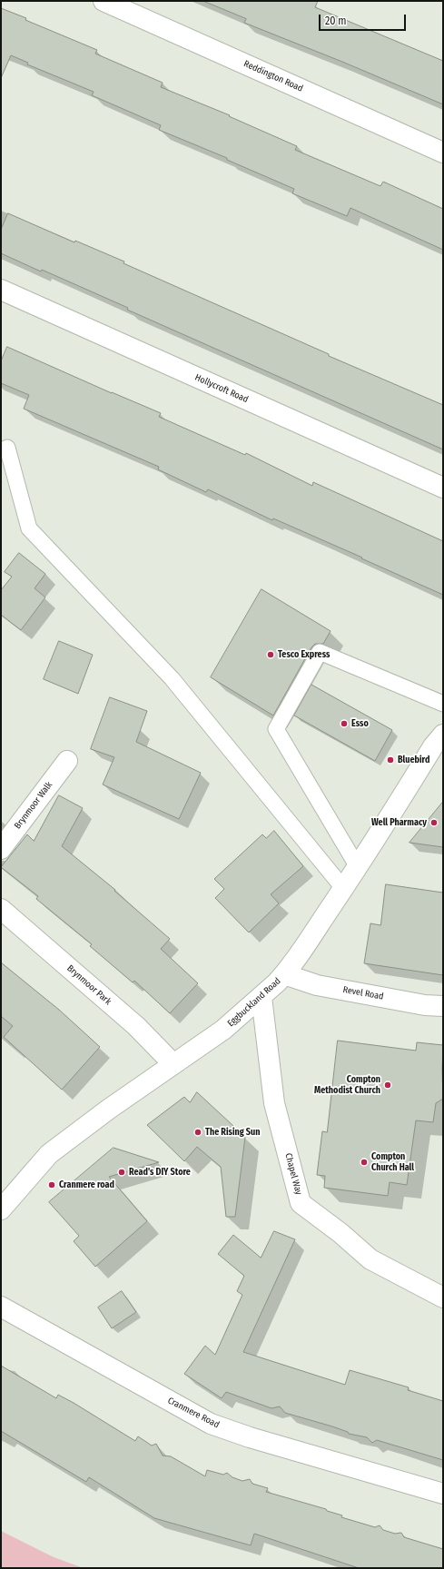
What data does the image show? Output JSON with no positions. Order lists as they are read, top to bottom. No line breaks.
{"streets":{"street":["Reddington Road","Hollycroft Road","Brynmoor Walk","Brynmoor Park","Revel Road","Eggbuckland Road","Chapel Way","Cranmere Road"]},"crossings":[["Brynmoor Park","Eggbuckland Road"],["Revel Road","Eggbuckland Road"],["Eggbuckland Road","Chapel Way"]],"places":["Tesco Express","Esso","Bluebird","Well Pharmacy","Compton Methodist Church","The Rising Sun","Compton Church Hall","Read's DIY Store","Cranmere road"],"scale_bar":"20 m"}
